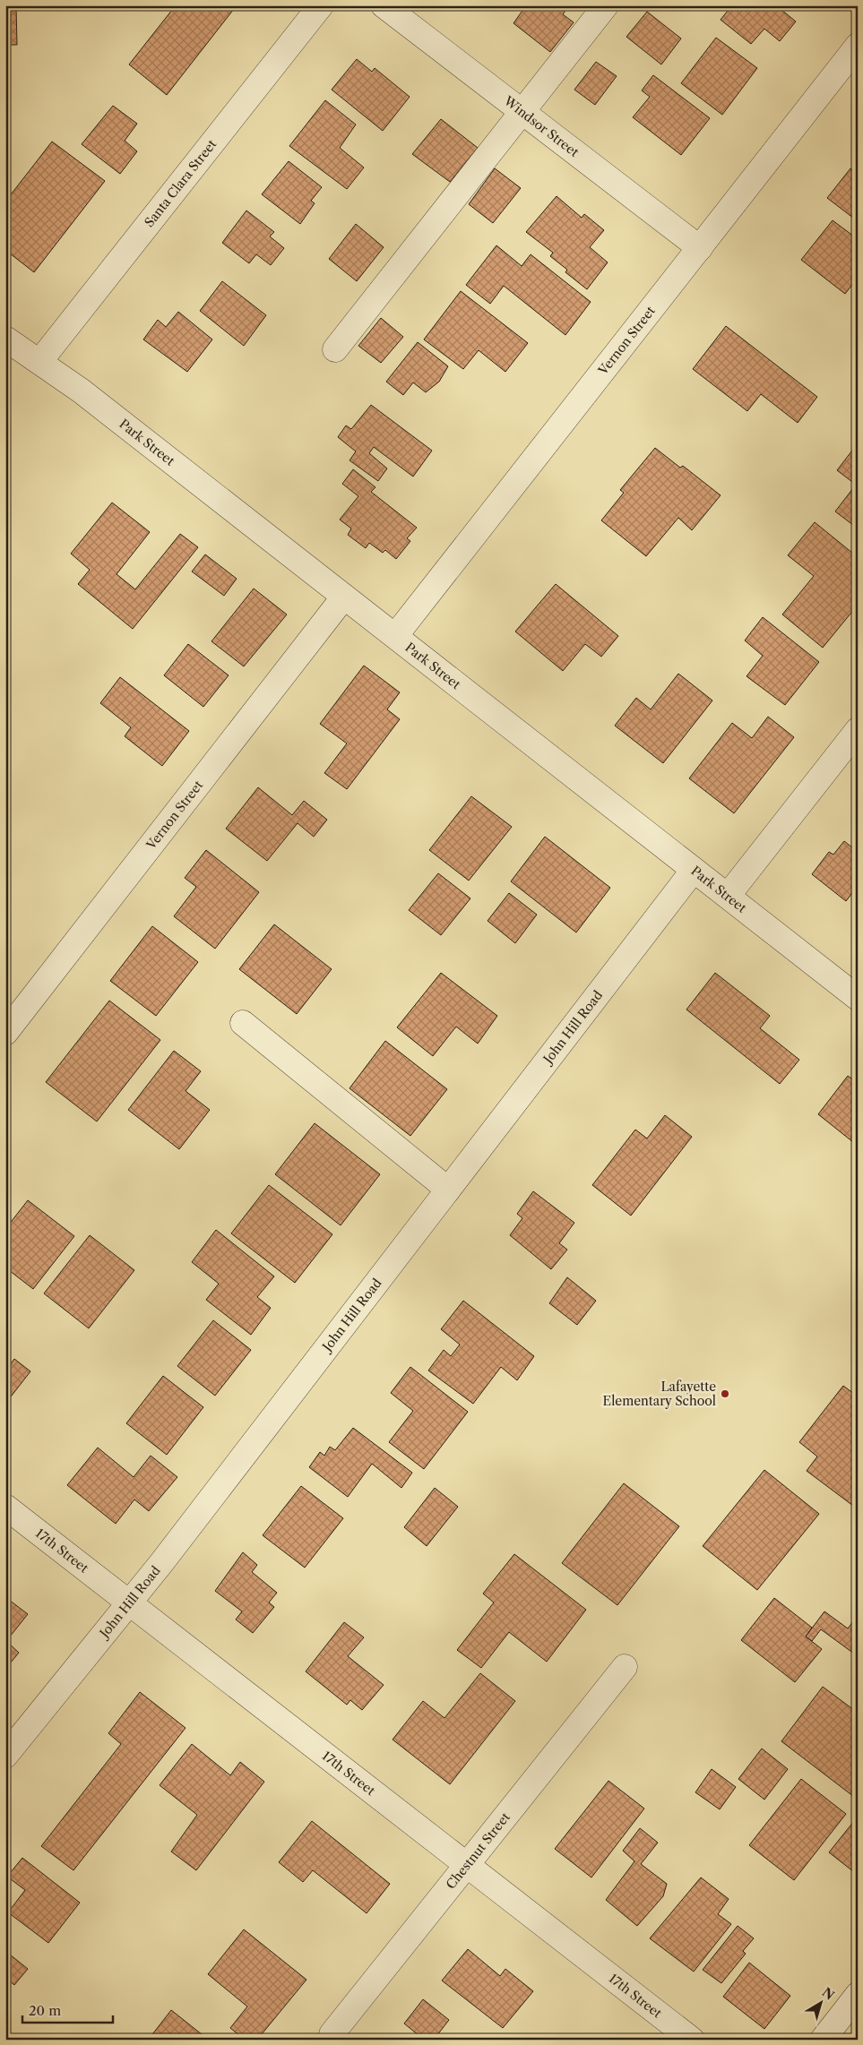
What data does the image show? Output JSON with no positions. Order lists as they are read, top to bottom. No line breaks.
{"streets":{"street":["Windsor Street","Santa Clara Street","Vernon Street","Park Street","John Hill Road","17th Street","Chestnut Street"]},"crossings":[["Windsor Street","Vernon Street"],["Santa Clara Street","Park Street"],["Vernon Street","Park Street"],["Park Street","John Hill Road"],["John Hill Road","17th Street"],["17th Street","Chestnut Street"]],"places":["Lafayette Elementary School"],"scale_bar":"20 m","north":"top right"}
